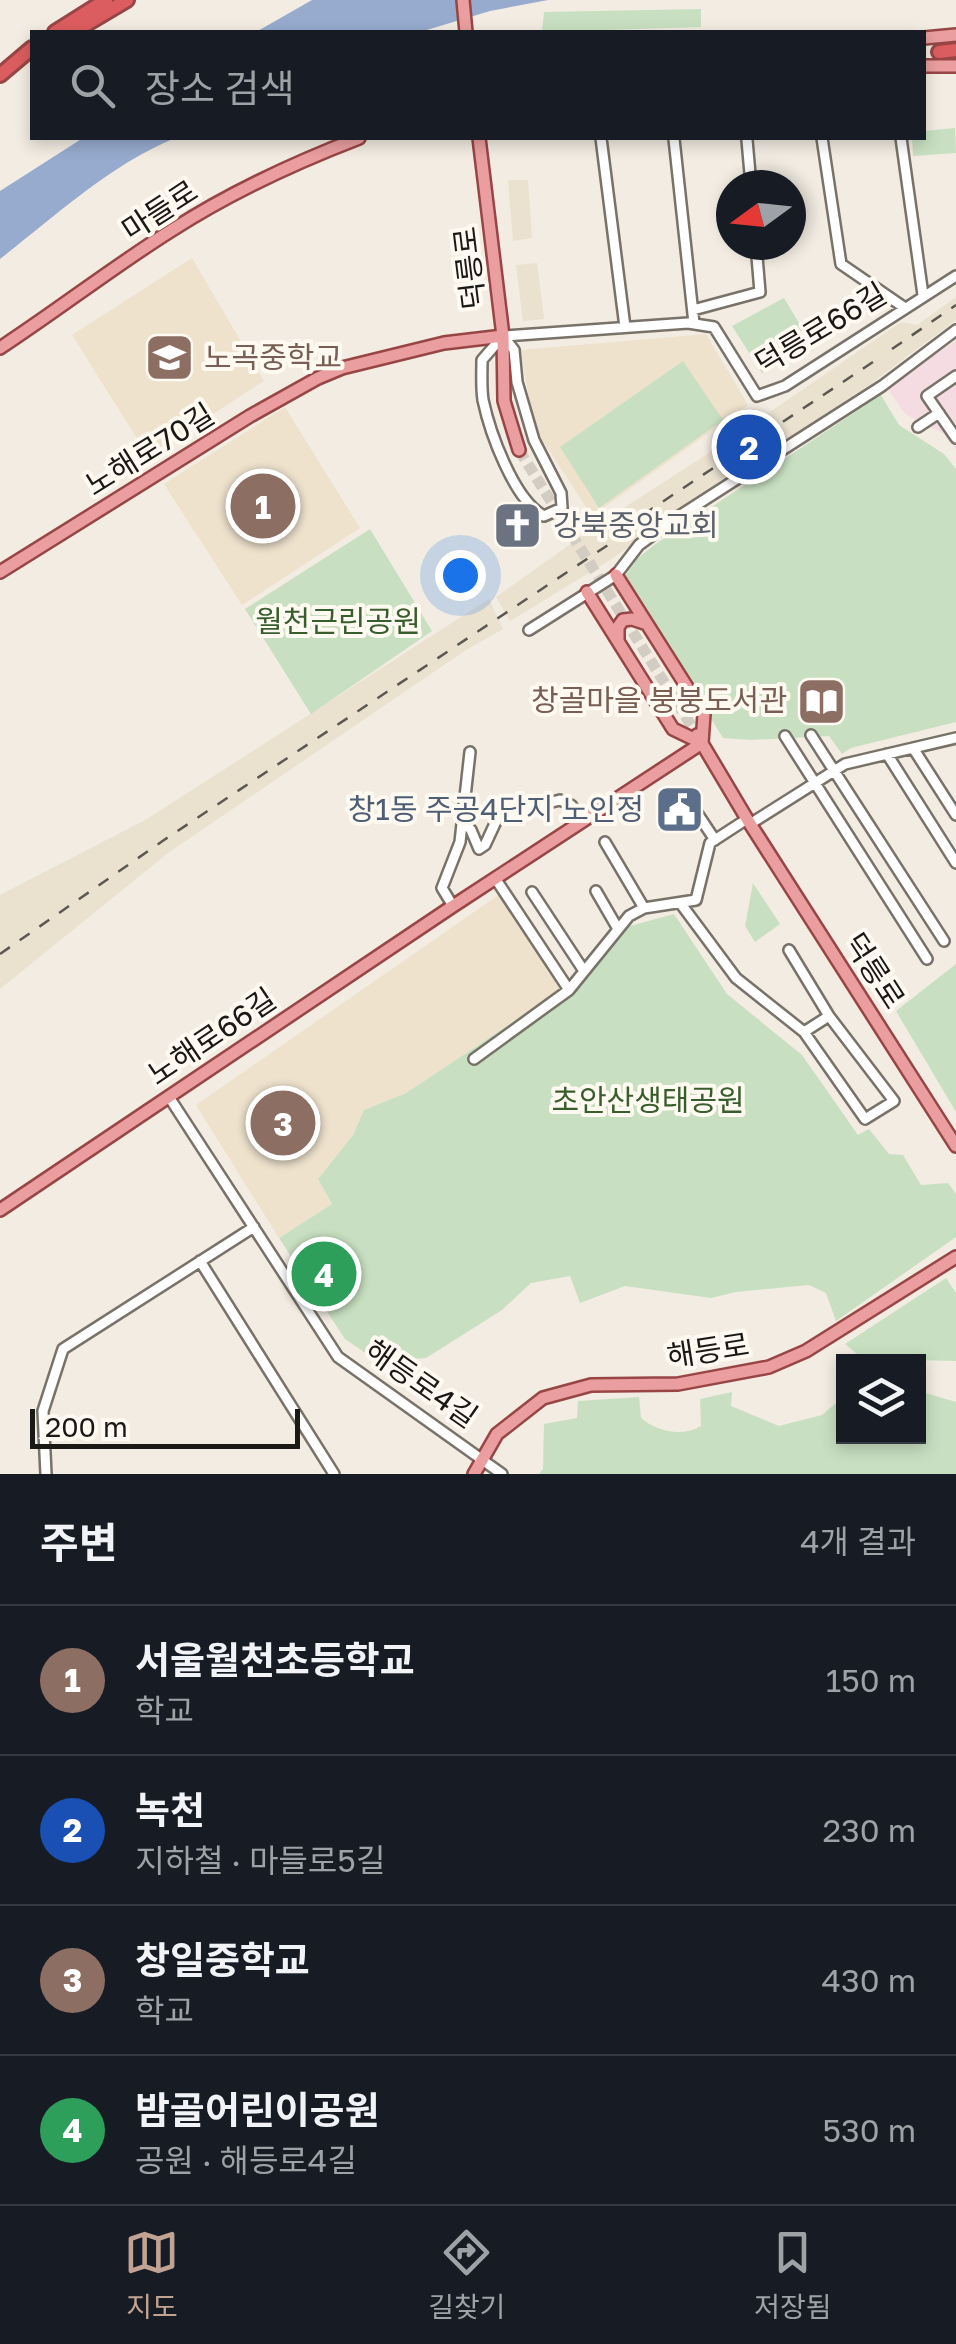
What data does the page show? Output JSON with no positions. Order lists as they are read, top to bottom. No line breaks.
{"streets":{"main road":["마들로","덕릉로","노해로70길","노해로66길","해등로"],"street":["덕릉로66길","해등로4길"]},"crossings":[["덕릉로","노해로70길"],["덕릉로","노해로66길"],["노해로66길","해등로4길"],["해등로","해등로4길"]],"parks":["월천근린공원","초안산생태공원"],"places":{"school or university":["노곡중학교"],"church":["강북중앙교회"],"library":["창골마을 붕붕도서관"],"public building":["창1동 주공4단지 노인정"]},"scale_bar":"200 m","north":"left","page":{"search":"장소 검색","pins":["2","1","3","4"],"scale":"200 m","heading":["주변","4개 결과"],"list":[{"mark":"1","name":"서울월천초등학교","note":"학교","value":"150 m"},{"mark":"2","name":"녹천","note":"지하철 · 마들로5길","value":"230 m"},{"mark":"3","name":"창일중학교","note":"학교","value":"430 m"},{"mark":"4","name":"밤골어린이공원","note":"공원 · 해등로4길","value":"530 m"}],"nav":["지도","길찾기","저장됨"]}}
